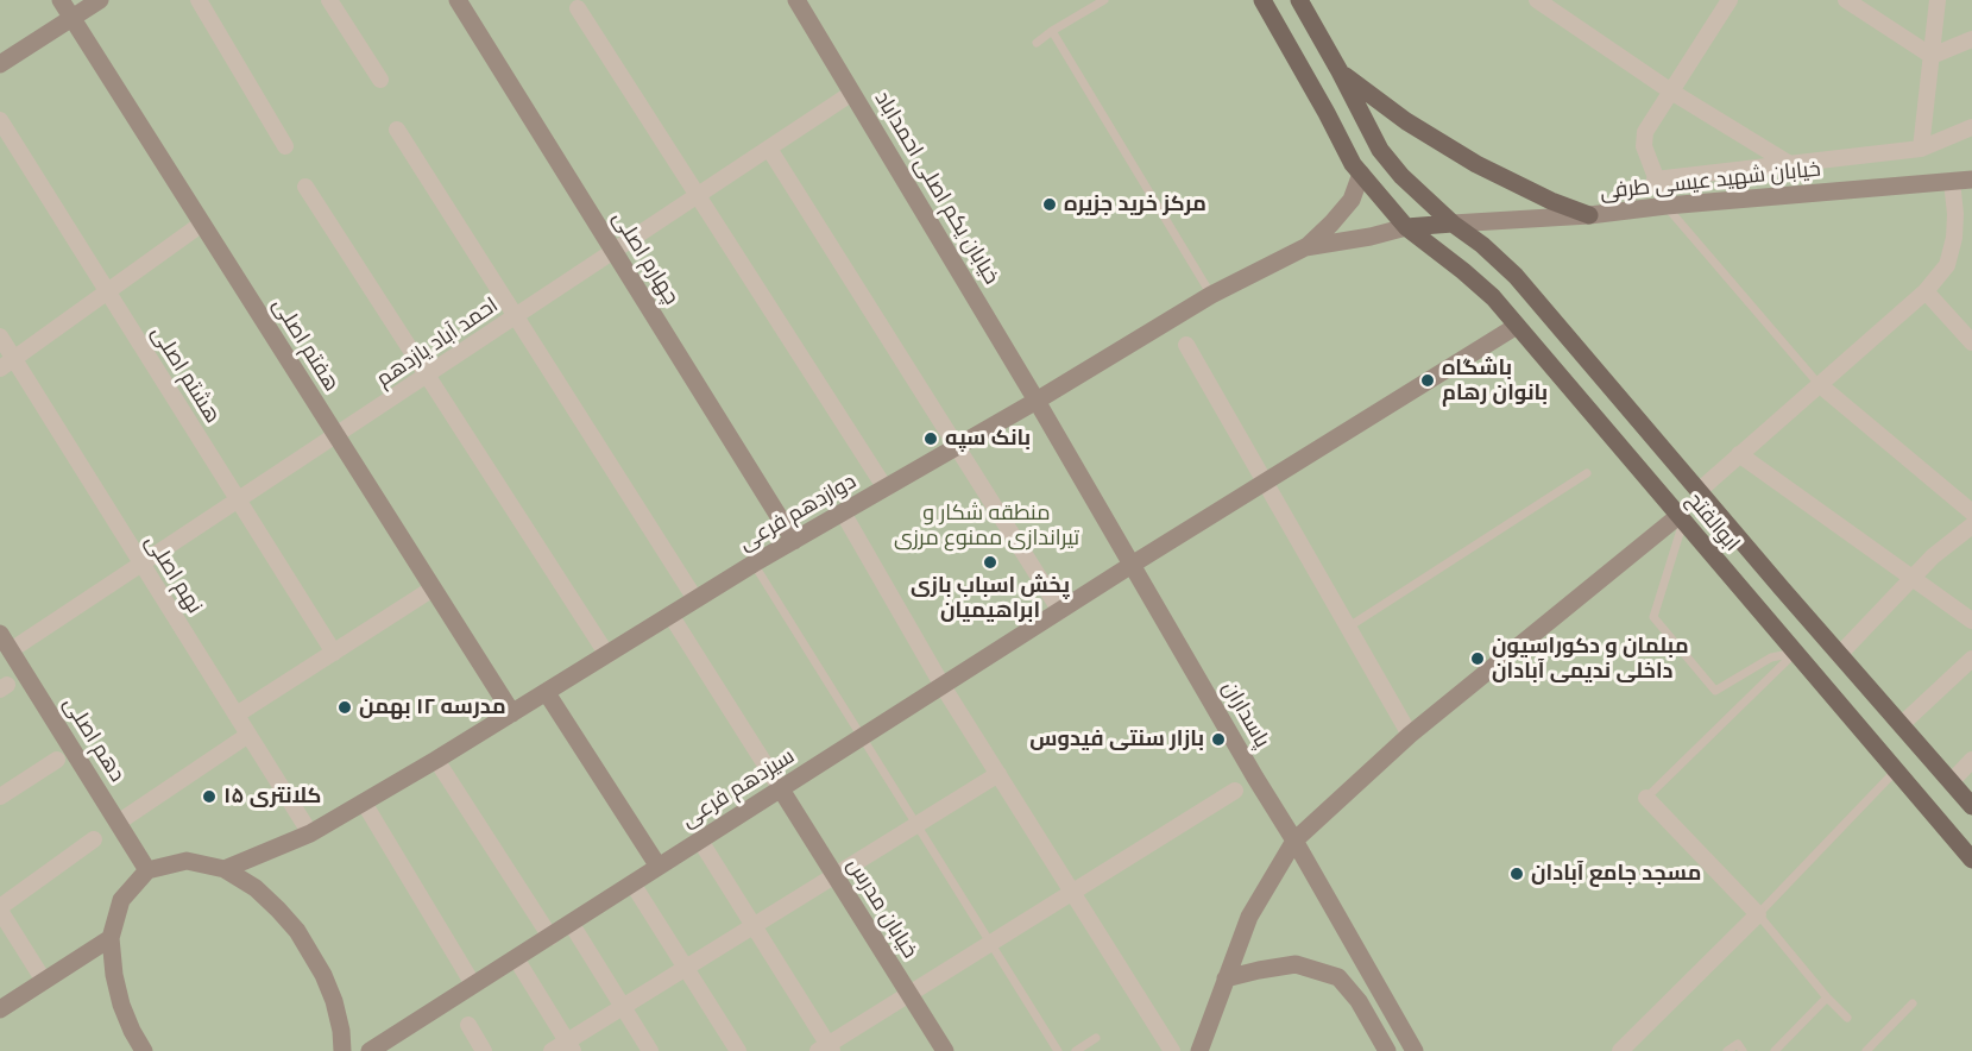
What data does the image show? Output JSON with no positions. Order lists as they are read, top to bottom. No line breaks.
{"streets":{"main road":["ابوالفتح"],"street":["خیابان شهید عیسی طرفی","خیابان یکم اصلی احمداباد","چهارم اصلی","احمد آباد یازدهم","هفتم اصلی","هشتم اصلی","دوازدهم فرعی","نهم اصلی","پاسداران","دهم اصلی","سیزدهم فرعی","خیابان مدرس"]},"crossings":[["خیابان شهید عیسی طرفی","ابوالفتح"],["خیابان یکم اصلی احمداباد","احمد آباد یازدهم"],["خیابان یکم اصلی احمداباد","دوازدهم فرعی"],["خیابان یکم اصلی احمداباد","پاسداران"],["چهارم اصلی","احمد آباد یازدهم"],["چهارم اصلی","دوازدهم فرعی"],["احمد آباد یازدهم","هفتم اصلی"],["احمد آباد یازدهم","هشتم اصلی"],["احمد آباد یازدهم","نهم اصلی"],["احمد آباد یازدهم","دهم اصلی"],["هفتم اصلی","دوازدهم فرعی"],["دوازدهم فرعی","ابوالفتح"],["دوازدهم فرعی","نهم اصلی"],["دوازدهم فرعی","پاسداران"],["ابوالفتح","سیزدهم فرعی"],["پاسداران","سیزدهم فرعی"],["سیزدهم فرعی","خیابان مدرس"]],"parks":["منطقه شکار و تیراندازی ممنوع مرزی"],"places":["مرکز خرید جزیره","باشگاه بانوان رهام","بانک سپه","پخش اسباب بازی ابراهیمیان","مبلمان و دکوراسیون داخلی ندیمی آبادان","مدرسه ۱۲ بهمن","بازار سنتی فیدوس","کلانتری ۱۵","مسجد جامع آبادان"]}
